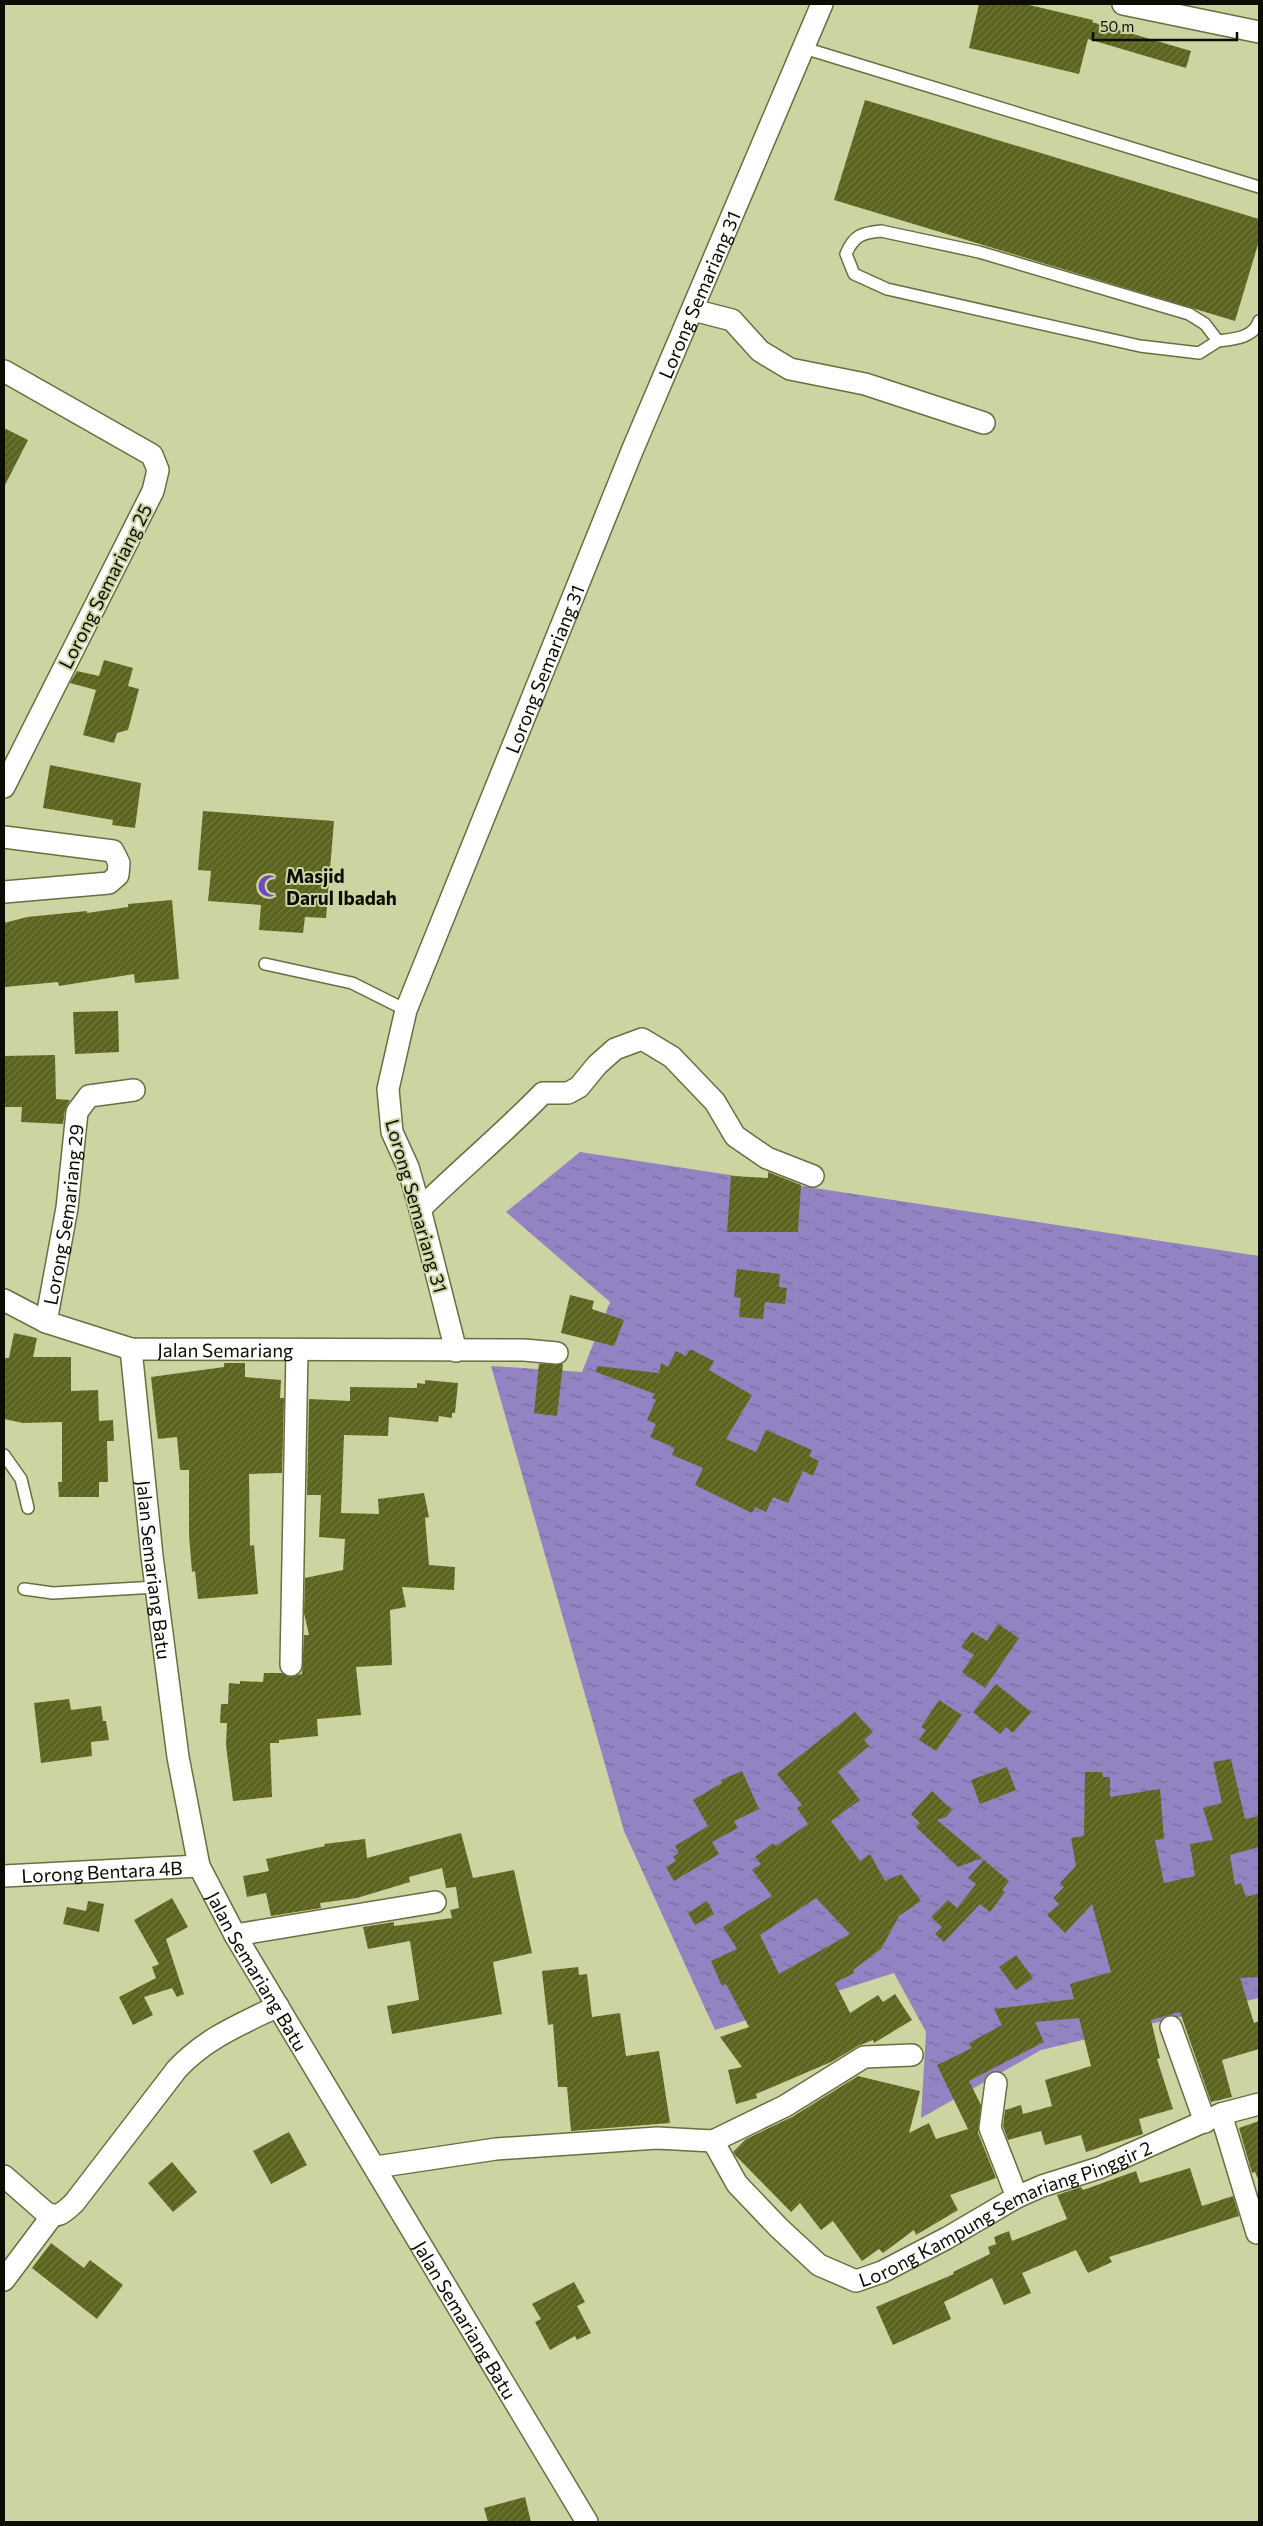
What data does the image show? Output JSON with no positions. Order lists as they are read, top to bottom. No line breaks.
{"streets":{"street":["Lorong Semariang 31","Lorong Semariang 25","Lorong Semariang 29","Jalan Semariang","Jalan Semariang Batu","Lorong Bentara 4B","Lorong Kampung Semariang Pinggir 2"]},"crossings":[["Lorong Semariang 31","Jalan Semariang"],["Lorong Semariang 29","Jalan Semariang"],["Jalan Semariang","Jalan Semariang Batu"],["Jalan Semariang Batu","Lorong Bentara 4B"]],"places":{"mosque":["Masjid Darul Ibadah"]},"scale_bar":"50 m"}
